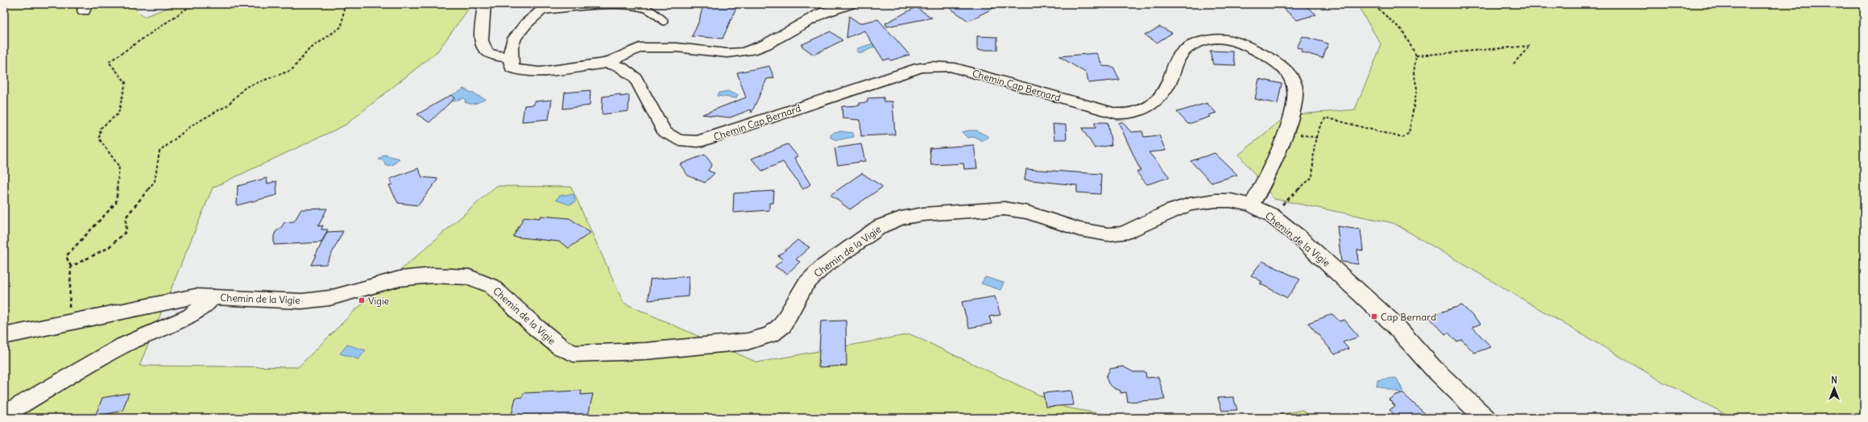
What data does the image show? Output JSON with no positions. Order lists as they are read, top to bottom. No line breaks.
{"streets":{"street":["Chemin Cap Bernard","Chemin de la Vigie"]},"crossings":[["Chemin Cap Bernard","Chemin de la Vigie"]],"places":{"transit":["Vigie","Cap Bernard"]},"north":"top"}
